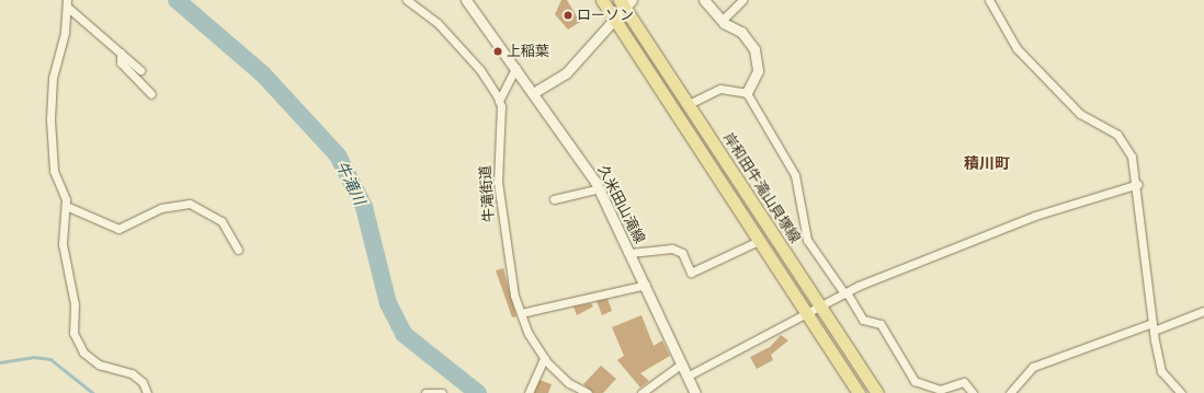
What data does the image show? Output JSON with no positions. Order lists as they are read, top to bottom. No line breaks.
{"streets":{"main road":["岸和田牛滝山貝塚線"],"street":["牛滝街道","久米田山滝線"]},"districts":["積川町"],"water":["牛滝川"],"places":["ローソン","上稲葉"]}
